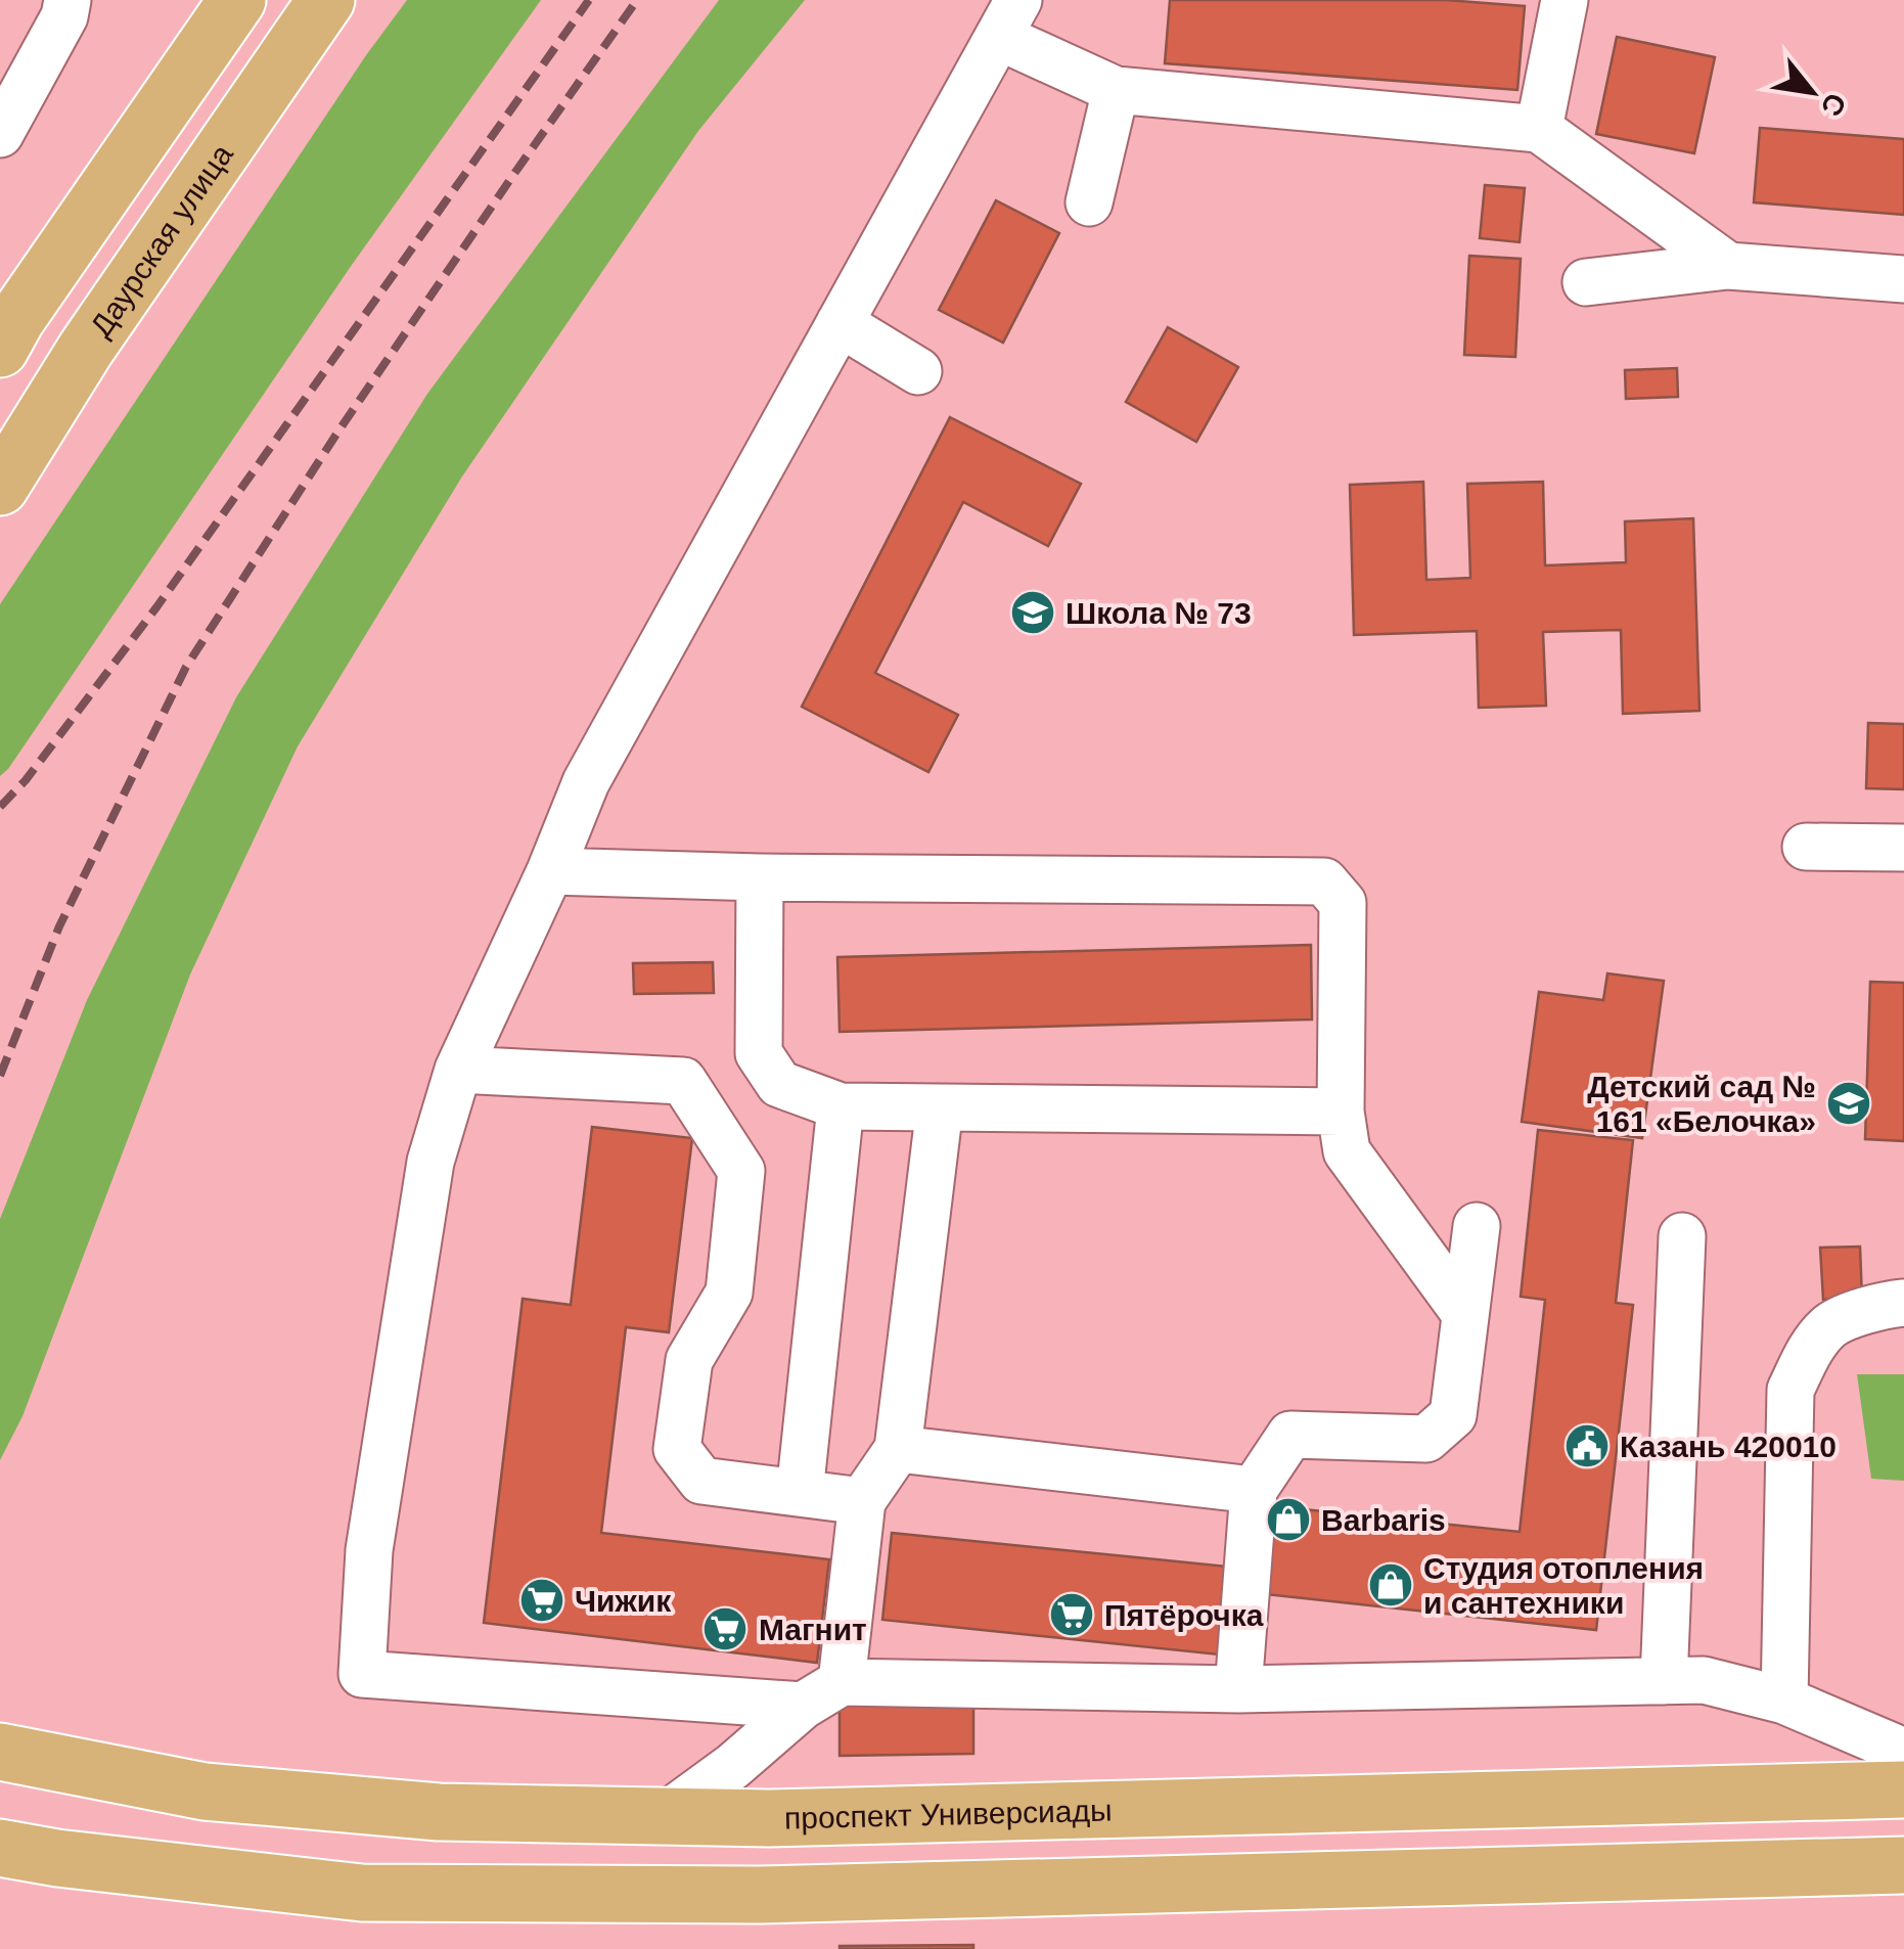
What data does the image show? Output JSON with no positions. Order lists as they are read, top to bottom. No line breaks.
{"streets":{"main road":["Даурская улица","проспект Универсиады"]},"places":{"school or university":["Школа № 73","Детский сад № 161 «Белочка»"],"public building":["Казань 420010"],"shop":["Barbaris","Студия отопления и сантехники"],"supermarket":["Чижик","Пятёрочка","Магнит"]},"north":"bottom right"}
